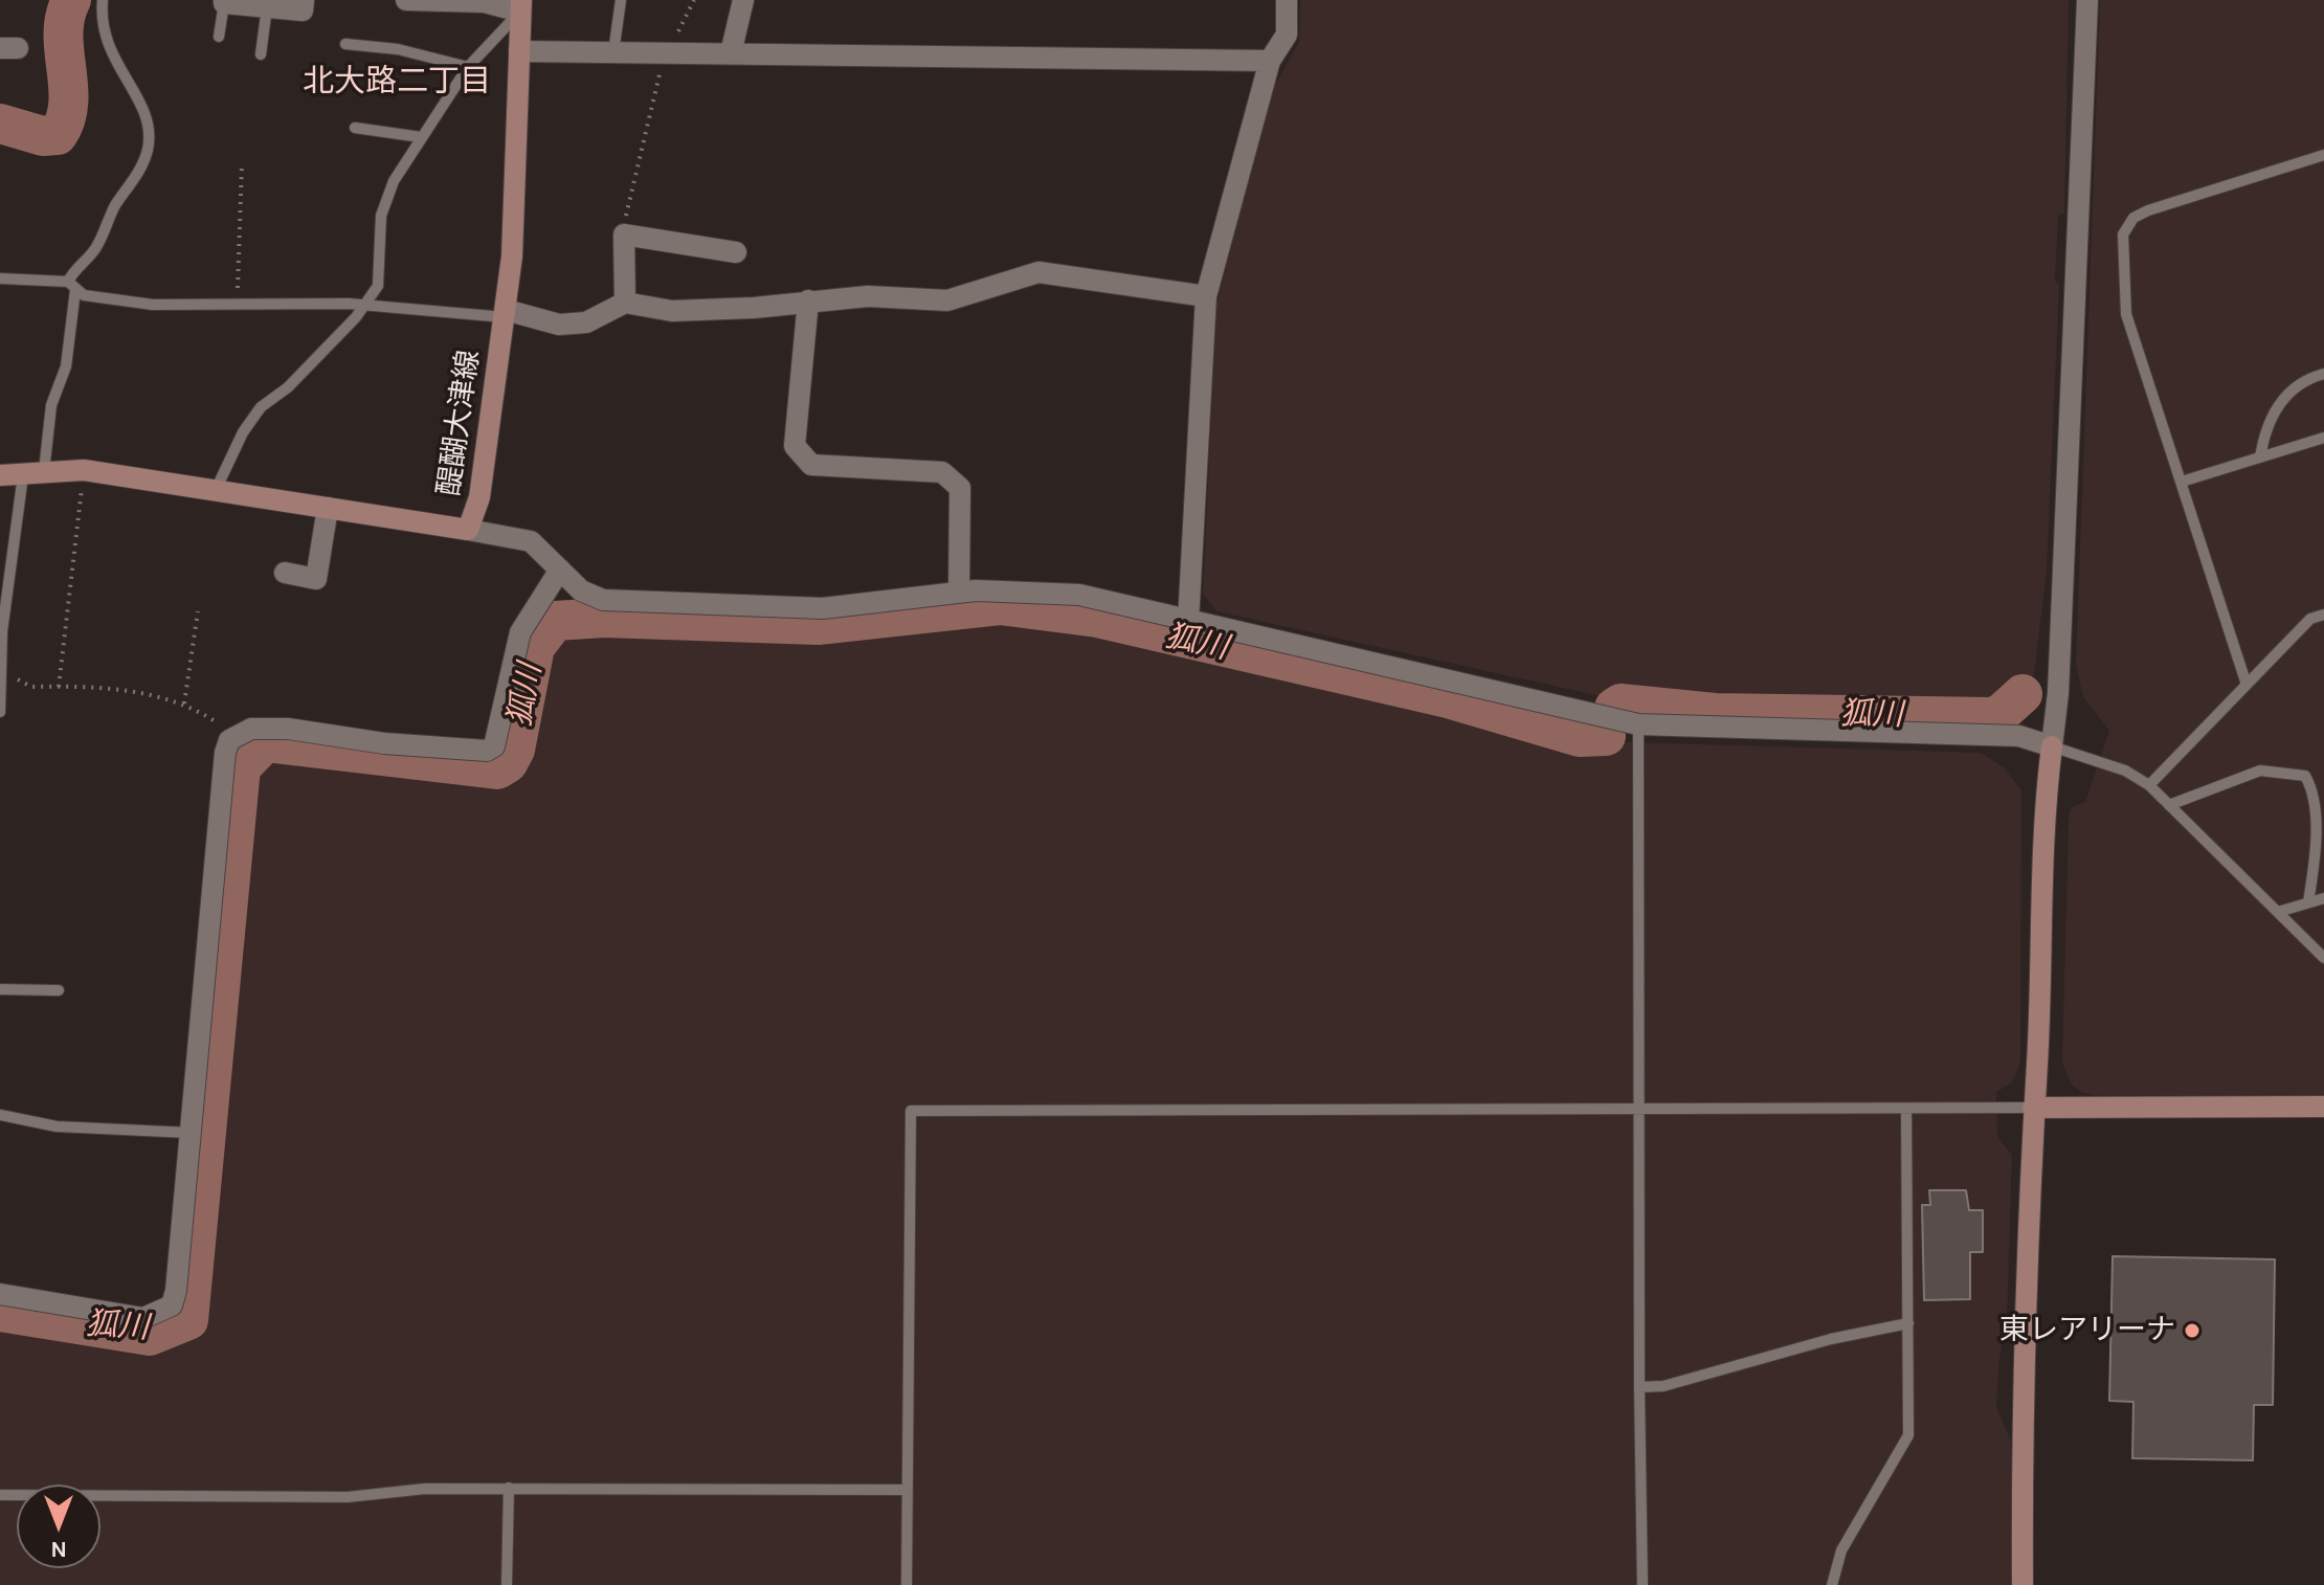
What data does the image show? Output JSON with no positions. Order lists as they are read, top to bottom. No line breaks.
{"streets":{"street":["醍醐大津線"]},"districts":["北大路二丁目"],"water":["狐川"],"places":["東レアリーナ"],"north":"bottom"}
